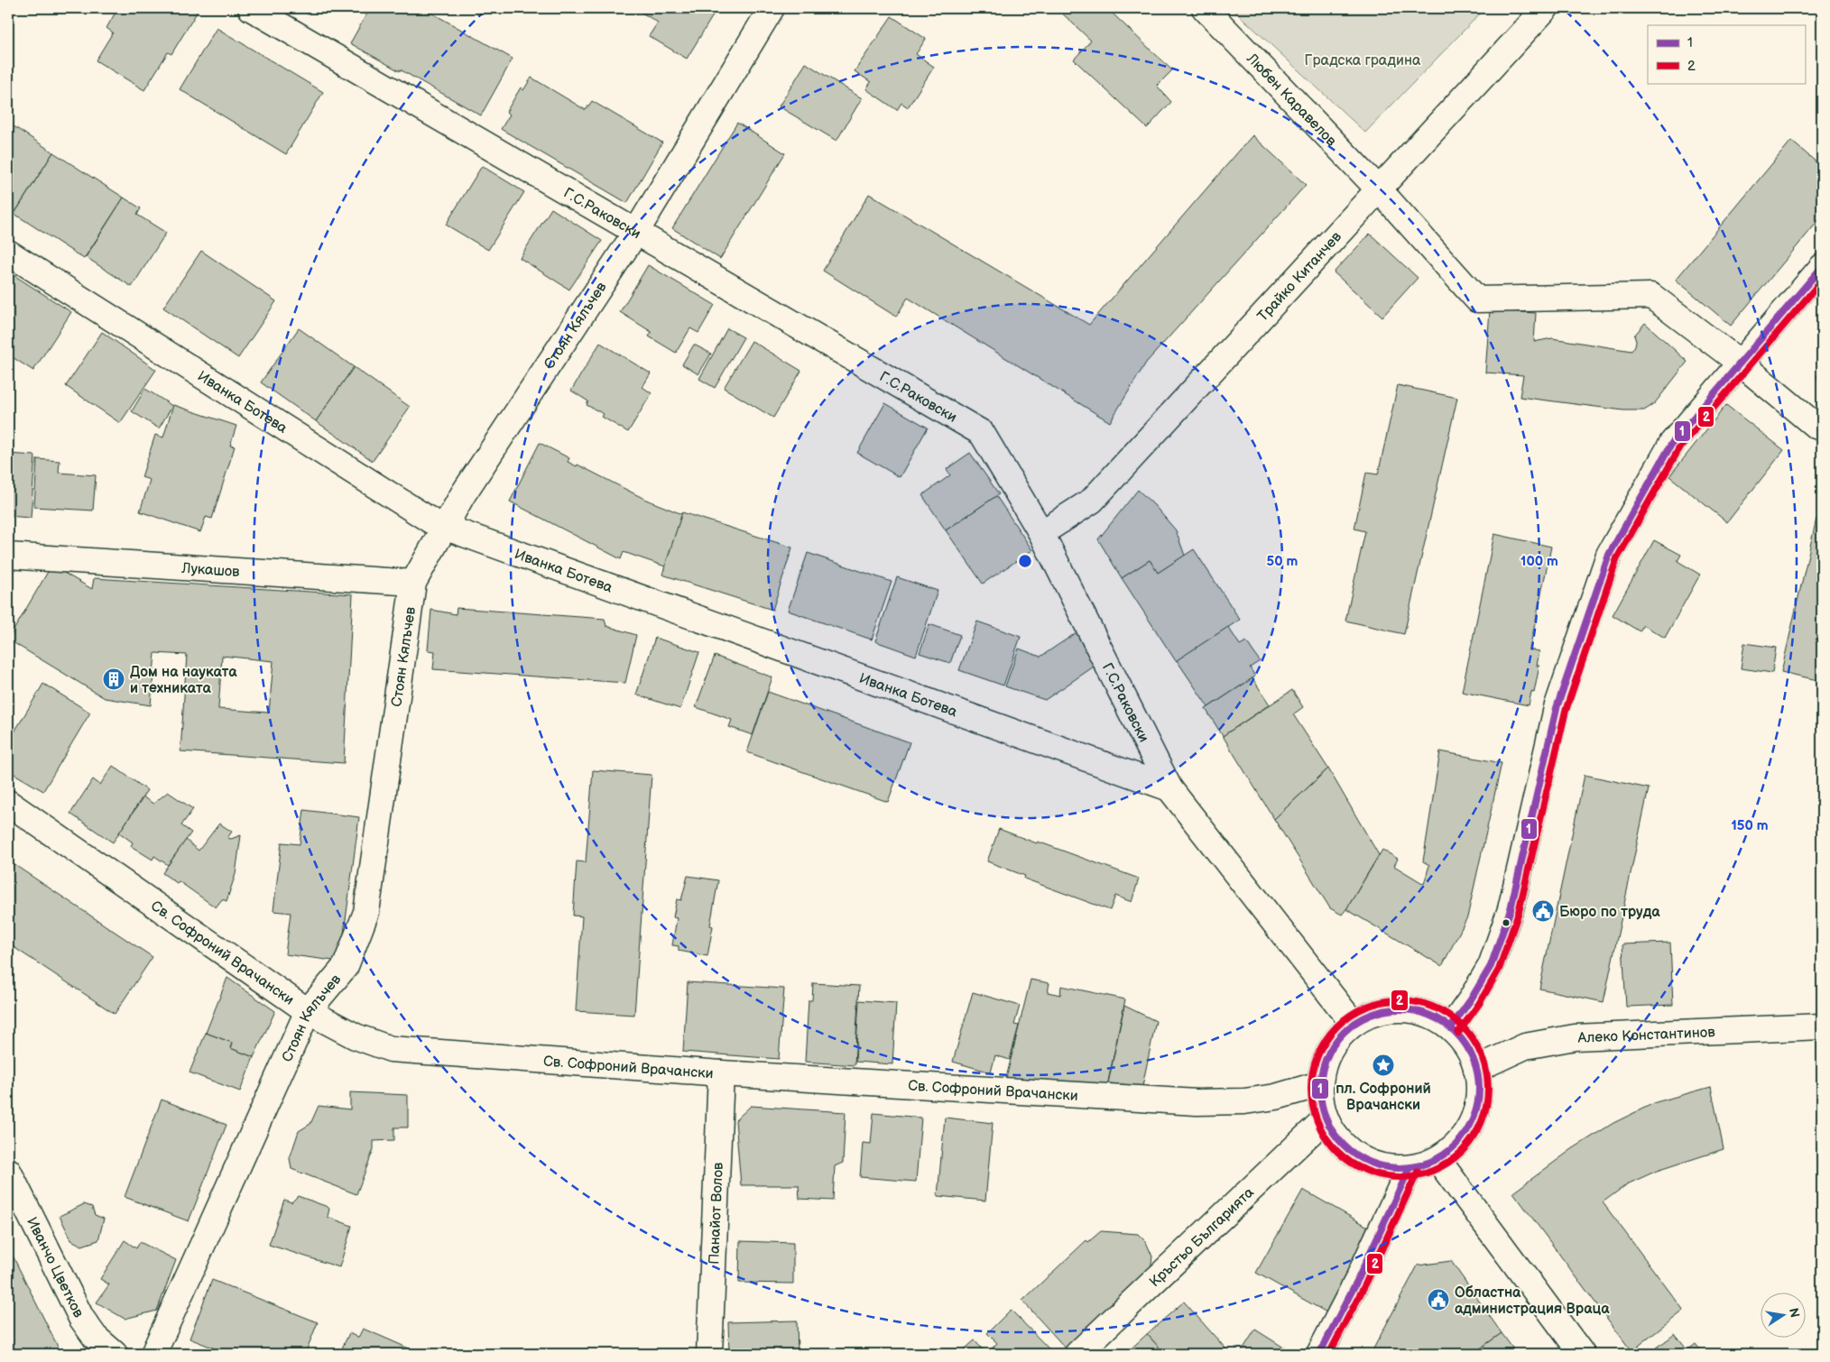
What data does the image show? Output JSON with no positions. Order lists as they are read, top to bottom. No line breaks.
{"streets":{"street":["Любен Каравелов","Г.С.Раковски","Трайко Китанчев","Стоян Кялъчев","Иванка Ботева","Лукашов","Св. Софроний Врачански","Алеко Константинов","Панайот Волов","Кръстьо Българията","Иванчо Цветков"]},"crossings":[["Любен Каравелов","Трайко Китанчев"],["Г.С.Раковски","Трайко Китанчев"],["Г.С.Раковски","Стоян Кялъчев"],["Г.С.Раковски","Иванка Ботева"],["Г.С.Раковски","Св. Софроний Врачански"],["Г.С.Раковски","Алеко Константинов"],["Г.С.Раковски","Кръстьо Българията"],["Стоян Кялъчев","Иванка Ботева"],["Стоян Кялъчев","Лукашов"],["Стоян Кялъчев","Св. Софроний Врачански"],["Св. Софроний Врачански","Алеко Константинов"],["Св. Софроний Врачански","Панайот Волов"],["Св. Софроний Врачански","Кръстьо Българията"],["Алеко Константинов","Кръстьо Българията"]],"parks":["Градска градина"],"places":{"building":["Дом на науката и техниката"],"public building":["Бюро по труда","Областна администрация Враца"],"place":["пл. Софроний Врачански"]},"lines":["transit line 1","transit line 2"],"legend":["1","2"],"north":"right","rings":["50 m","100 m","150 m"]}
